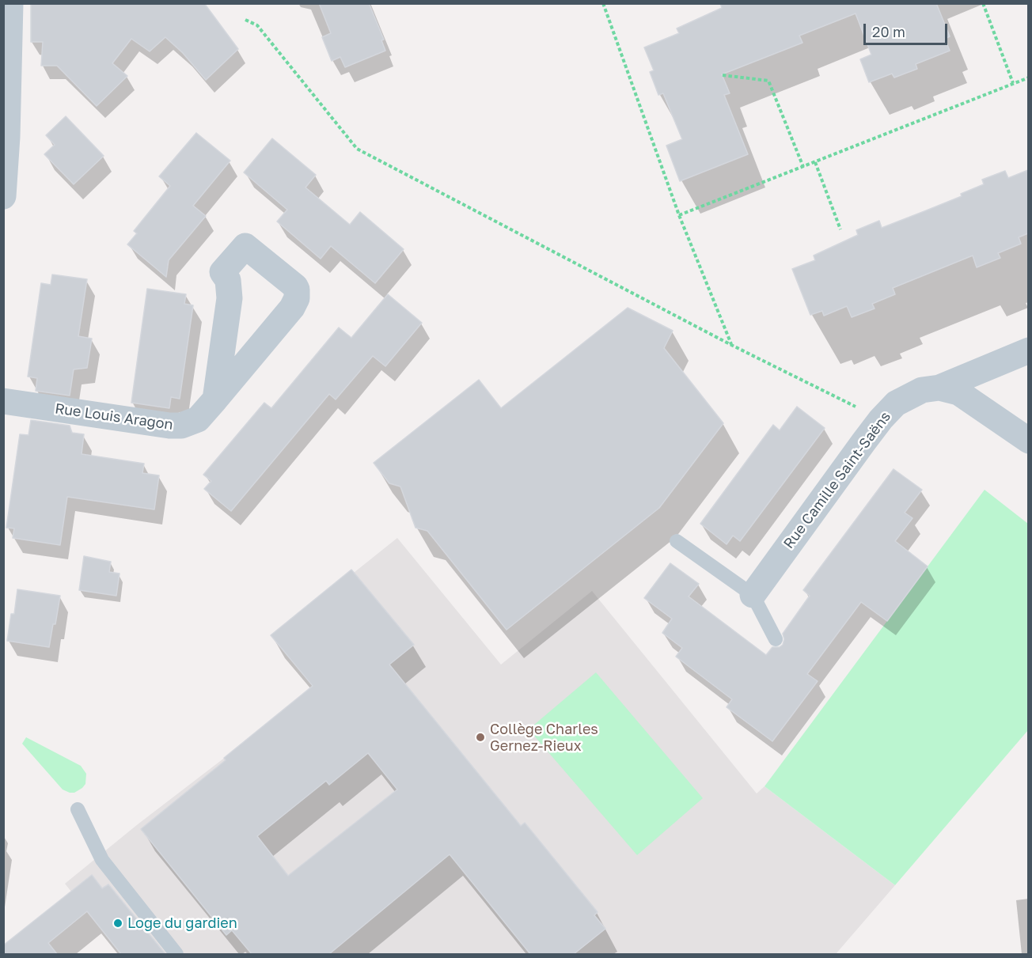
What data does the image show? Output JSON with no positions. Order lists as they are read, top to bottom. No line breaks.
{"streets":{"street":["Rue Louis Aragon","Rue Camille Saint-Saëns"]},"places":["Collège Charles Gernez-Rieux","Loge du gardien"],"scale_bar":"20 m"}
